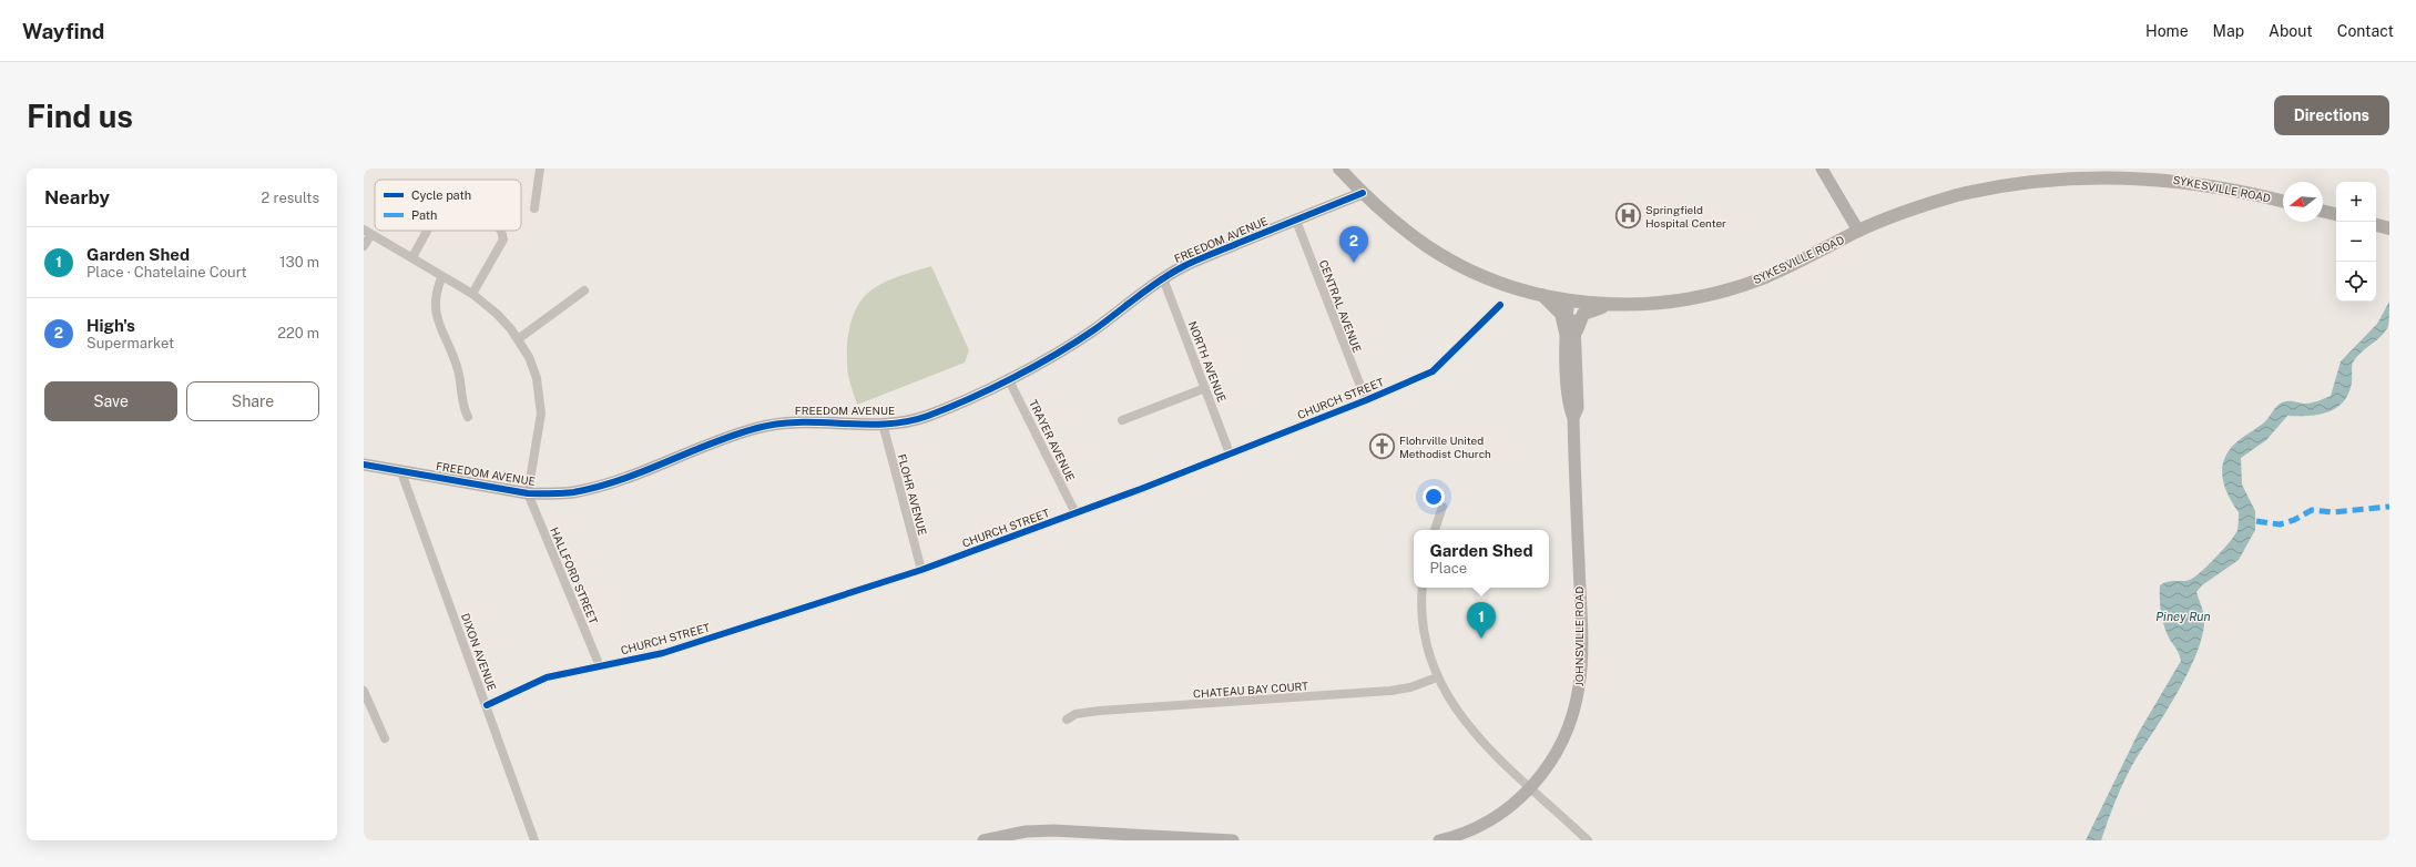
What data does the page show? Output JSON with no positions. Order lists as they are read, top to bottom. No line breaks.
{"streets":{"main road":["SYKESVILLE ROAD"],"street":["FREEDOM AVENUE","CENTRAL AVENUE","NORTH AVENUE","CHURCH STREET","TRAYER AVENUE","FLOHR AVENUE","HALLFORD STREET","JOHNSVILLE ROAD","DIXON AVENUE","CHATEAU BAY COURT"]},"crossings":[["SYKESVILLE ROAD","FREEDOM AVENUE"],["SYKESVILLE ROAD","JOHNSVILLE ROAD"],["FREEDOM AVENUE","CENTRAL AVENUE"],["FREEDOM AVENUE","NORTH AVENUE"],["FREEDOM AVENUE","TRAYER AVENUE"],["FREEDOM AVENUE","FLOHR AVENUE"],["FREEDOM AVENUE","HALLFORD STREET"],["FREEDOM AVENUE","DIXON AVENUE"],["CENTRAL AVENUE","CHURCH STREET"],["NORTH AVENUE","CHURCH STREET"],["CHURCH STREET","TRAYER AVENUE"],["CHURCH STREET","FLOHR AVENUE"],["CHURCH STREET","HALLFORD STREET"],["CHURCH STREET","DIXON AVENUE"]],"water":["Piney Run"],"places":{"hospital":["Springfield Hospital Center"],"church":["Flohrville United Methodist Church"]},"legend":["Cycle path","Path"],"north":"left","page":{"header":"Wayfind","nav":["Home","Map","About","Contact"],"buttons":["Directions",["Save","Share"]],"title":"Find us","heading":["Nearby","2 results"],"map_buttons":["+","−"],"list":[{"mark":"1","name":"Garden Shed","note":"Place · Chatelaine Court","value":"130 m"},{"mark":"2","name":"High's","note":"Supermarket","value":"220 m"}],"pins":["2","1"],"popup":["Garden Shed","Place"]}}
